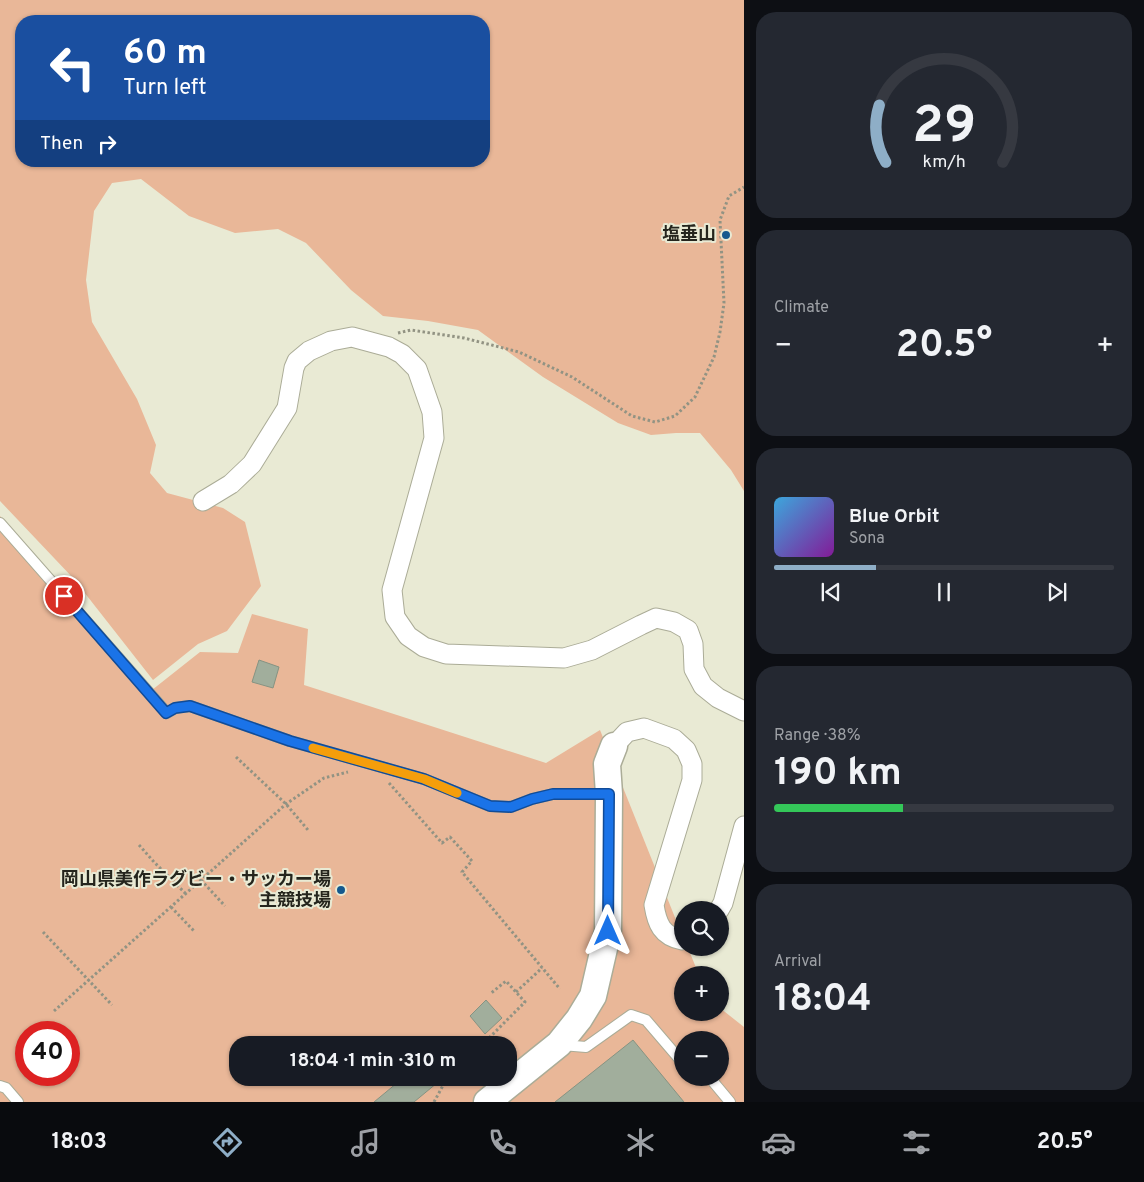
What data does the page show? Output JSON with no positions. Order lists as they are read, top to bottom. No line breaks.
{"places":["塩垂山","岡山県美作ラグビー・サッカー場 主競技場"],"page":{"turn":["60 m","Turn left"],"then":"Then","tile":["Climate",["Range · 38%","190 km"],["Arrival","18:04"]],"heat":["−","20.5°","+"],"song":["Blue Orbit","Sona"],"map_buttons":["+","−"],"limit":"40","trip":"18:04 · 1 min · 310 m","tabs":["18:03","20.5°"],"gauge":["29","km/h"]}}
